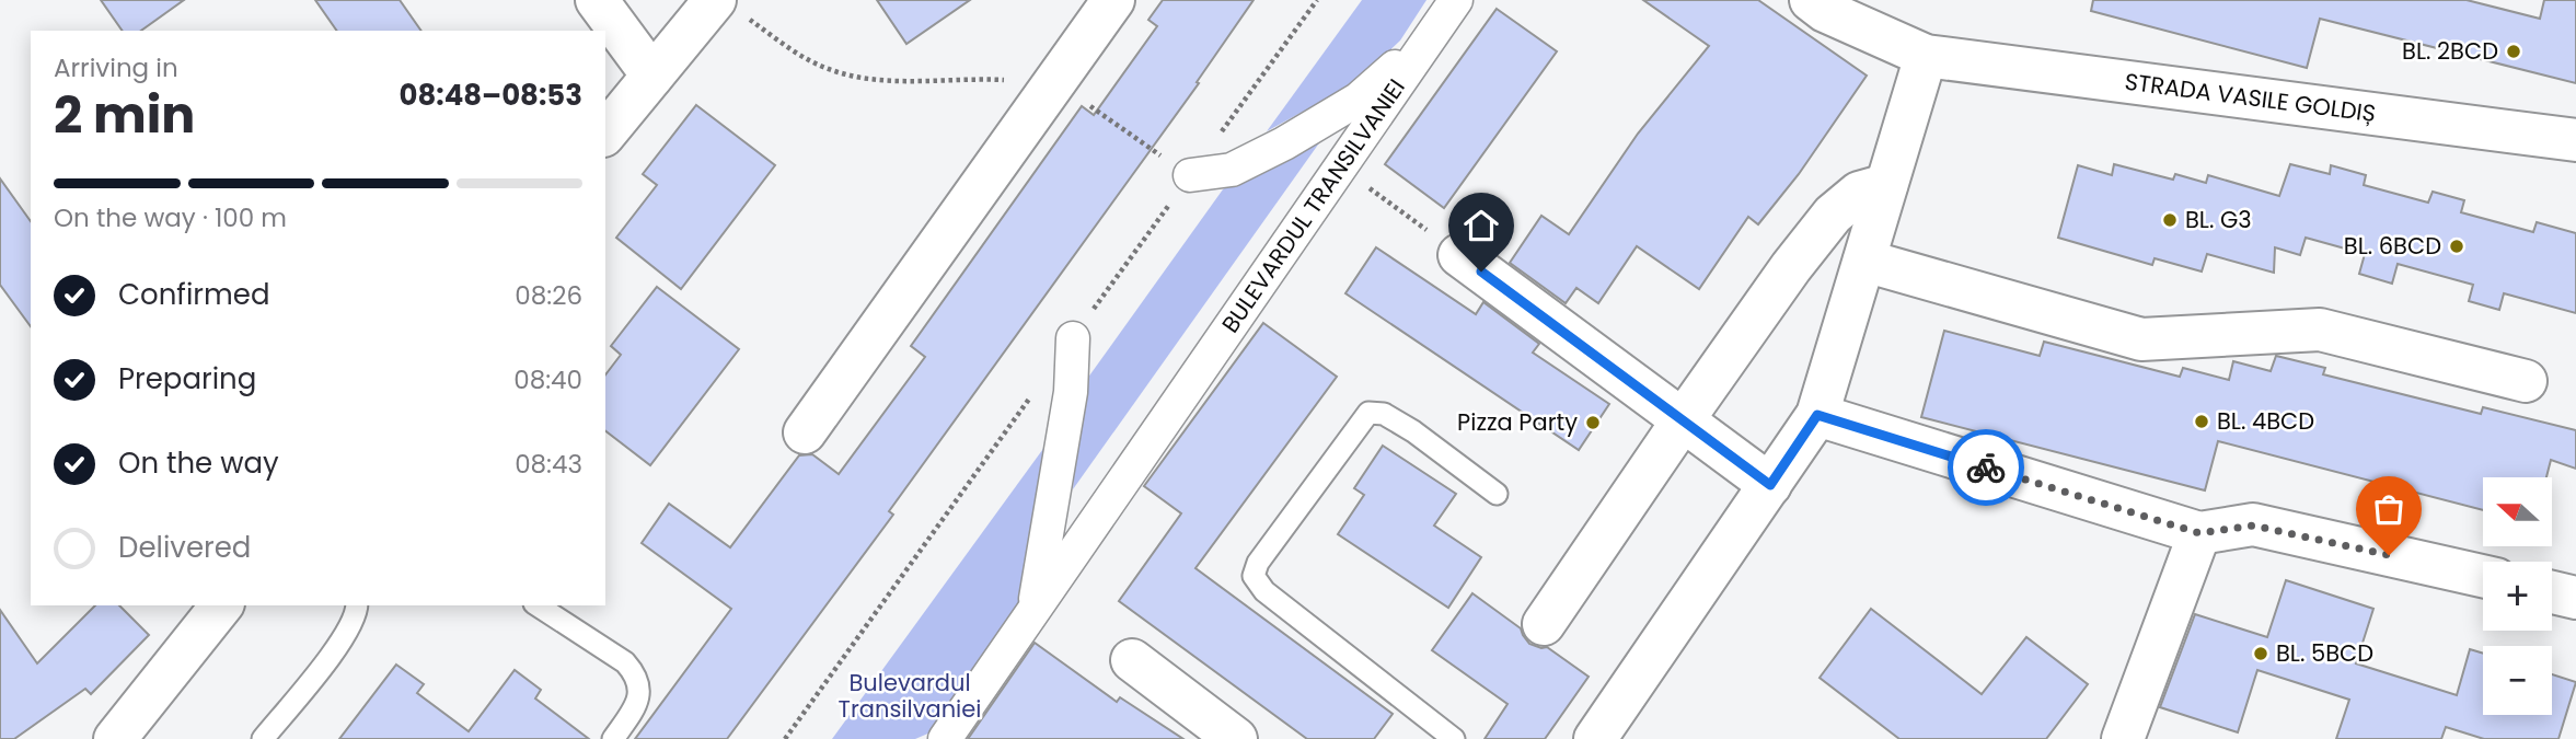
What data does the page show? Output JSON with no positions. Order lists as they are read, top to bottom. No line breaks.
{"streets":{"street":["STRADA VASILE GOLDIȘ","BULEVARDUL TRANSILVANIEI"]},"parks":["Bulevardul Transilvaniei"],"places":["BL. 2BCD","BL. G3","BL. 6BCD","BL. 4BCD","Pizza Party","BL. 5BCD"],"north":"left","page":{"heading":["2 min","Arriving in","08:48–08:53"],"bar":"On the way · 100 m","list":[["Confirmed","08:26"],["Preparing","08:40"],["On the way","08:43"],"Delivered"],"map_buttons":["+","−"]}}
